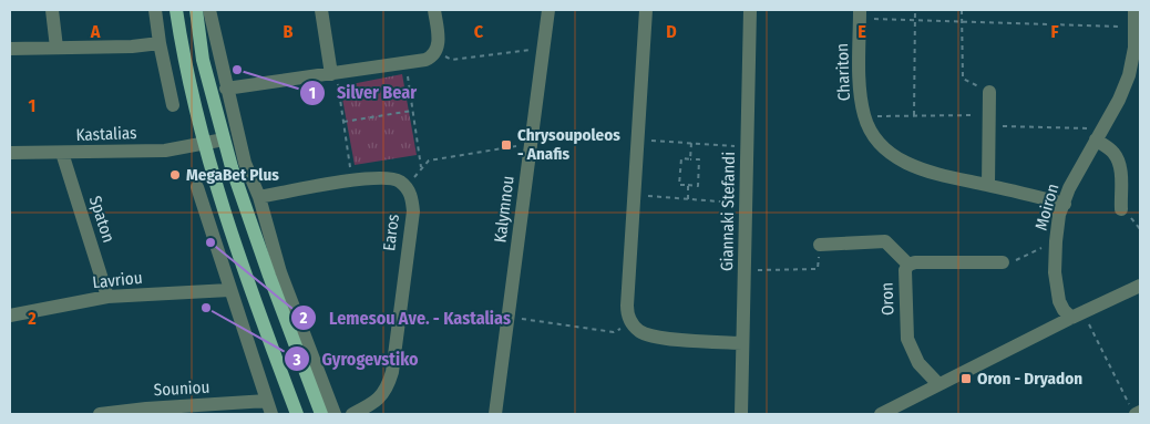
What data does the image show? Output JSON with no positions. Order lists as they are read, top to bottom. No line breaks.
{"streets":{"street":["Chariton","Kastalias","Moiron","Kalymnou","Giannaki Stefandi","Spaton","Earos","Lavriou","Oron","Souniou"]},"crossings":[["Chariton","Moiron"],["Kastalias","Spaton"],["Spaton","Lavriou"]],"places":{"other":["Silver Bear","MegaBet Plus","Lemesou Ave. - Kastalias","Gyrogevstiko"],"transit":["Chrysoupoleos - Anafis","Oron - Dryadon"]},"grid":{"columns":["A","B","C","D","E","F"],"rows":["1","2"]}}
